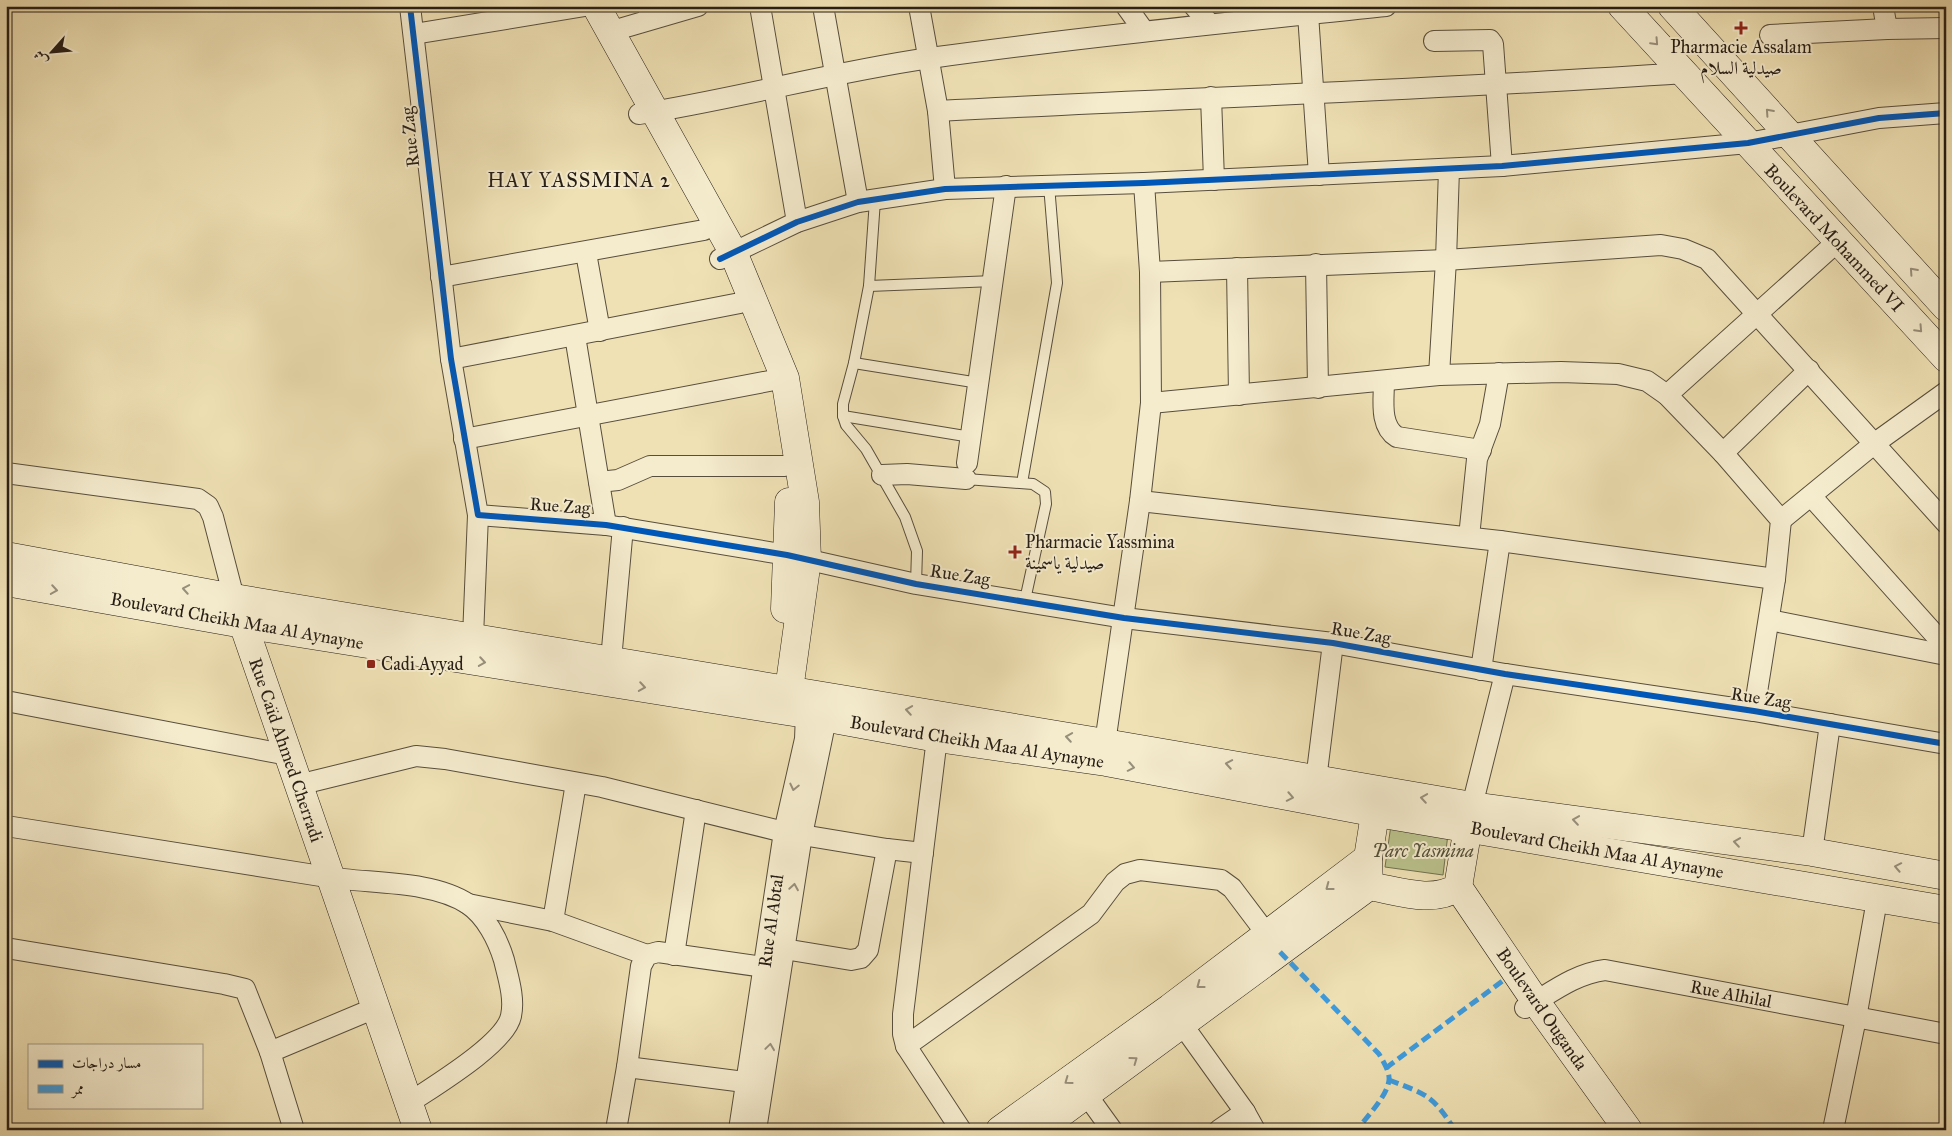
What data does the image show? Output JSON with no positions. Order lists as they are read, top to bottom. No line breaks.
{"streets":{"street":["Rue Zag","Boulevard Mohammed VI","Boulevard Cheikh Maa Al Aynayne","Rue Caïd Ahmed Cherradi","Rue Al Abtal","Rue Alhilal","Boulevard Ouganda"]},"crossings":[["Boulevard Cheikh Maa Al Aynayne","Rue Caïd Ahmed Cherradi"],["Boulevard Cheikh Maa Al Aynayne","Rue Al Abtal"],["Rue Alhilal","Boulevard Ouganda"]],"districts":["HAY YASSMINA 2"],"parks":["Parc Yasmina"],"places":{"health":["Pharmacie Assalam صيدلية السلام","Pharmacie Yassmina صيدلية ياسمينة"],"transit":["Cadi Ayyad"]},"legend":["مسار دراجات","ممر"],"north":"bottom left"}
